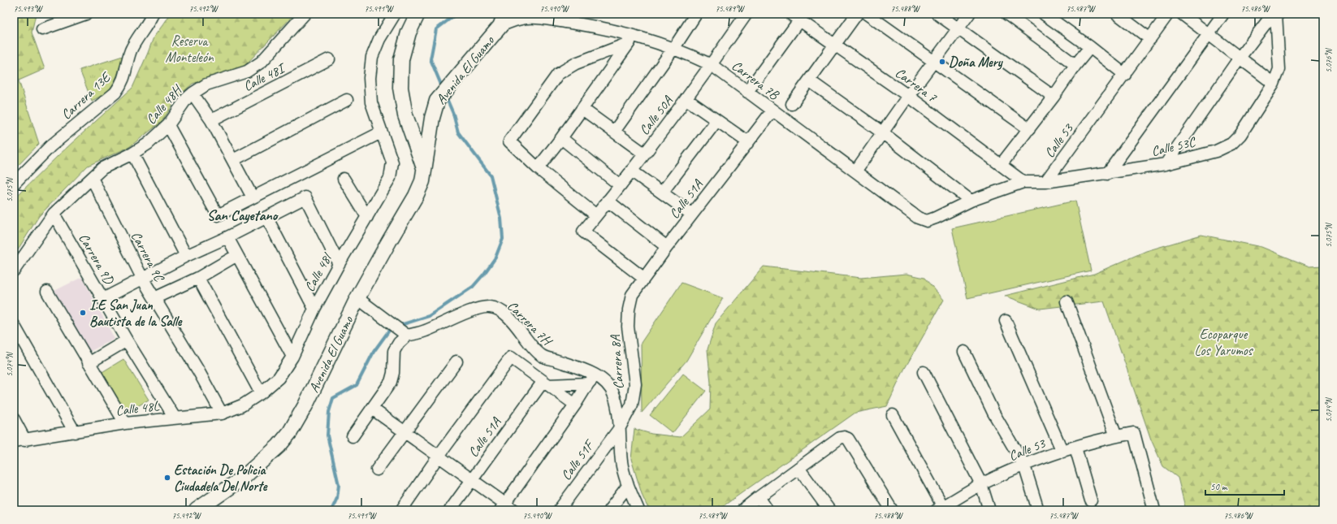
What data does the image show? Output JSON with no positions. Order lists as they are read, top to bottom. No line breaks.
{"streets":{"main road":["Avenida El Guamo"],"street":["Calle 48I","Carrera 7B","Carrera 7","Carrera 13E","Calle 48H","Calle 50A","Calle 53","Calle 53C","Calle 51A","Carrera 9C","Carrera 9D","Calle 48l","Carrera 7H","Carrera 8A","Calle 48L","Calle 51F"]},"crossings":[["Avenida El Guamo","Carrera 7B"],["Carrera 7B","Calle 50A"],["Carrera 7B","Calle 51A"],["Calle 48H","Carrera 9C"],["Calle 48H","Carrera 9D"],["Calle 50A","Calle 51A"],["Calle 53","Calle 53C"],["Calle 51A","Carrera 8A"],["Carrera 9C","Calle 48L"],["Carrera 9D","Calle 48L"],["Calle 48l","Calle 48L"],["Carrera 7H","Carrera 8A"],["Carrera 8A","Calle 51F"]],"districts":["San Cayetano"],"parks":["Reserva Monteleón","Ecoparque Los Yarumos"],"places":["Doña Mery","I.E San Juan Bautista de la Salle","Estación De Policia Ciudadela Del Norte"],"scale_bar":"50 m","coordinates":["75.493°W","75.492°W","75.491°W","75.490°W","75.489°W","75.488°W","75.487°W","75.486°W","5.076°N","5.075°N","5.074°N"]}
